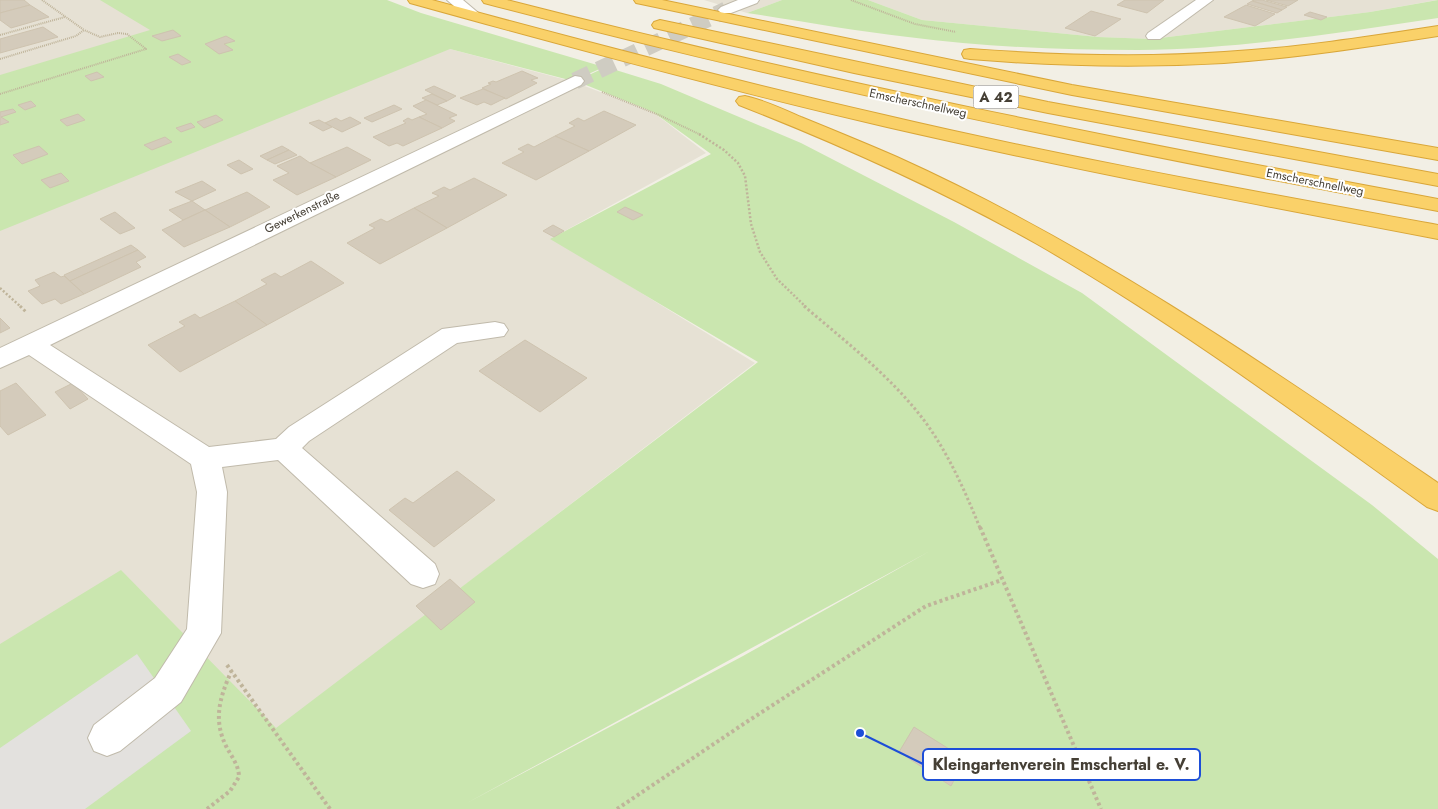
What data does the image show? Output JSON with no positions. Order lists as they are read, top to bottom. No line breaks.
{"streets":{"highway":["A 42","Emscherschnellweg"],"street":["Gewerkenstraße"]},"places":["Kleingartenverein Emschertal e. V."]}
